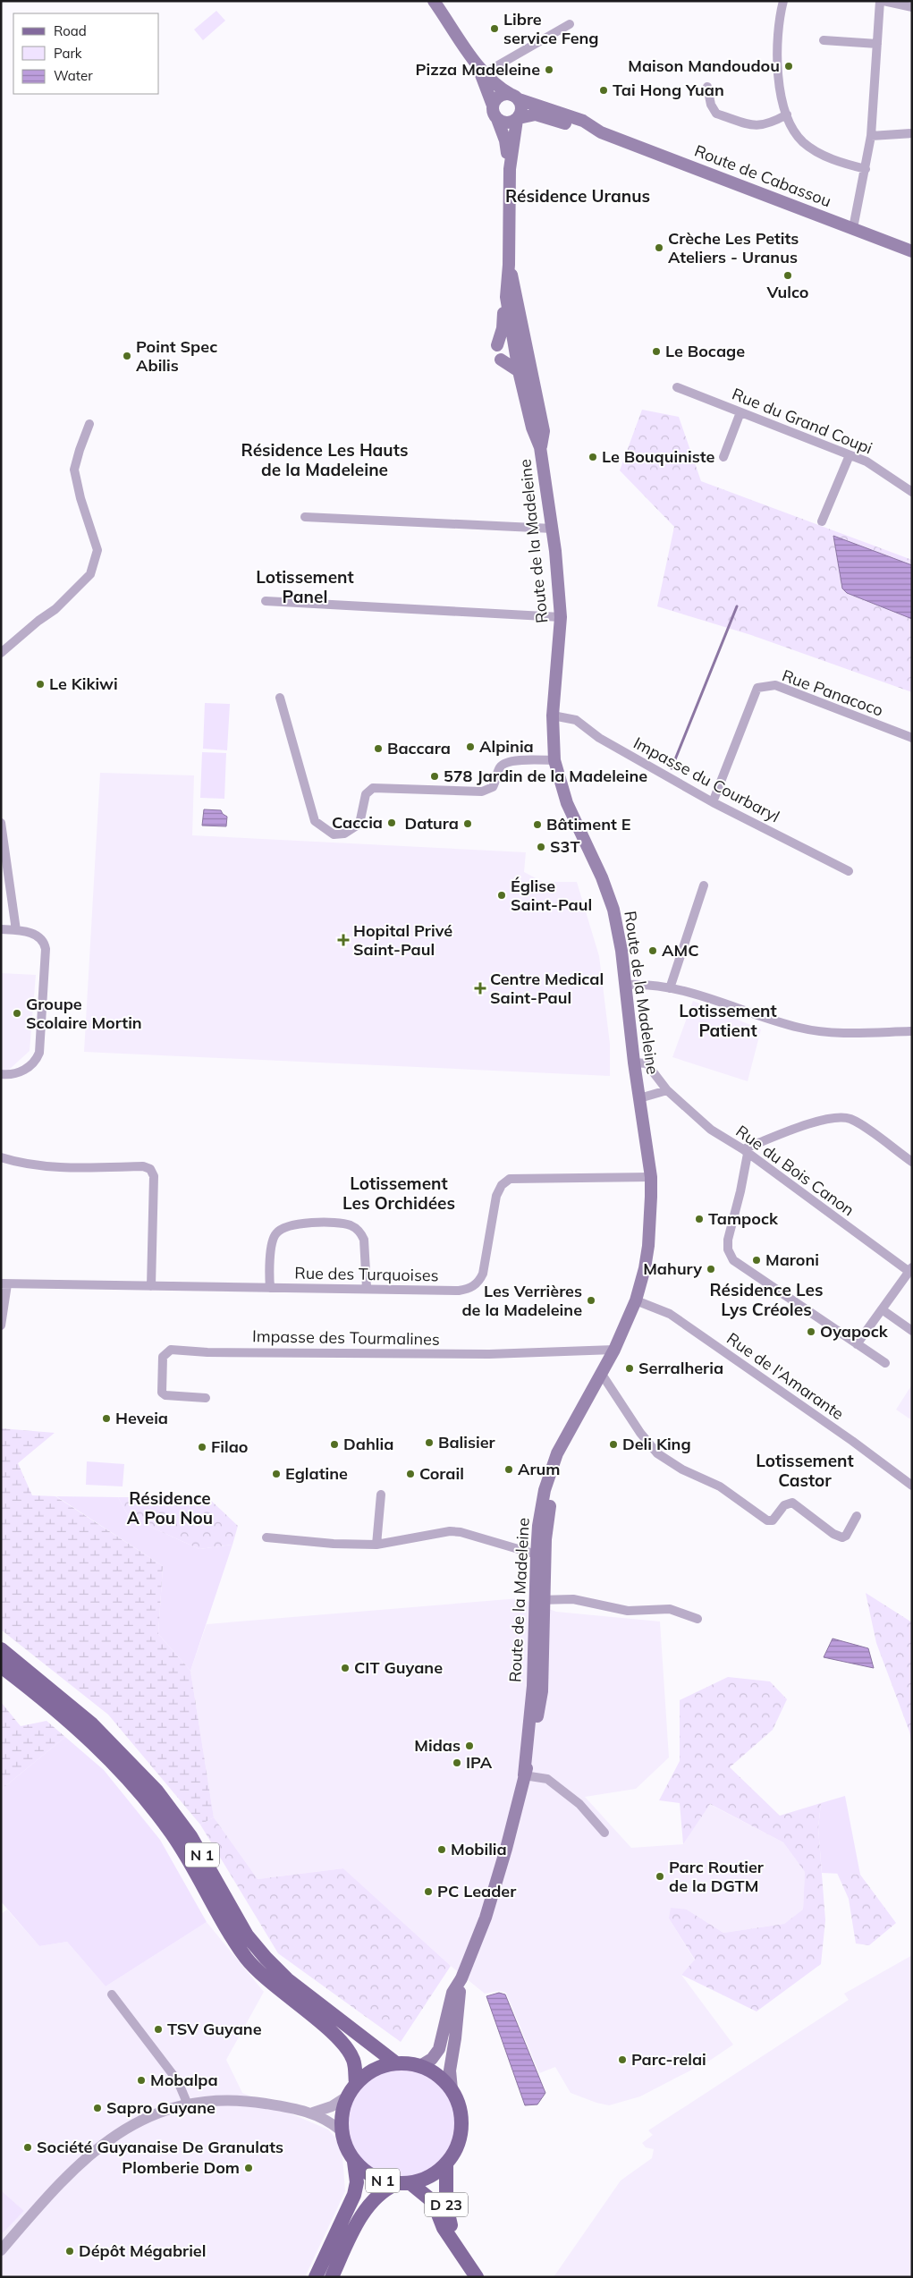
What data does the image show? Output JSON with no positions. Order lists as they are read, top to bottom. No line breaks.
{"streets":{"main road":["Route de Cabassou","Route de la Madeleine","N 1","D 23"],"street":["Rue du Grand Coupi","Rue Panacoco","Impasse du Courbaryl","Rue du Bois Canon","Rue des Turquoises","Impasse des Tourmalines","Rue de l'Amarante"]},"crossings":[["Route de Cabassou","Route de la Madeleine"],["Route de la Madeleine","Impasse du Courbaryl"],["Route de la Madeleine","Rue du Bois Canon"],["Route de la Madeleine","Rue des Turquoises"],["Route de la Madeleine","Impasse des Tourmalines"],["Route de la Madeleine","Rue de l'Amarante"],["Route de la Madeleine","N 1"],["Route de la Madeleine","D 23"],["Rue Panacoco","Impasse du Courbaryl"],["N 1","D 23"]],"districts":["Résidence Uranus","Résidence Les Hauts de la Madeleine","Lotissement Panel","Lotissement Patient","Lotissement Les Orchidées","Résidence Les Lys Créoles","Lotissement Castor","Résidence A Pou Nou"],"places":{"other":["Libre service Feng","Maison Mandoudou","Pizza Madeleine","Tai Hong Yuan","Crèche Les Petits Ateliers - Uranus","Vulco","Le Bocage","Point Spec Abilis","Le Bouquiniste","Le Kikiwi","Alpinia","Baccara","578 Jardin de la Madeleine","Caccia","Datura","Bâtiment E","S3T","Église Saint-Paul","AMC","Groupe Scolaire Mortin","Tampock","Maroni","Mahury","Les Verrières de la Madeleine","Oyapock","Serralheria","Heveia","Balisier","Dahlia","Deli King","Filao","Arum","Eglatine","Corail","CIT Guyane","Midas","IPA","Mobilia","Parc Routier de la DGTM","PC Leader","TSV Guyane","Parc-relai","Mobalpa","Sapro Guyane","Société Guyanaise De Granulats","Plomberie Dom","Dépôt Mégabriel"],"health":["Hopital Privé Saint-Paul","Centre Medical Saint-Paul"]},"legend":["Road","Park","Water"]}
